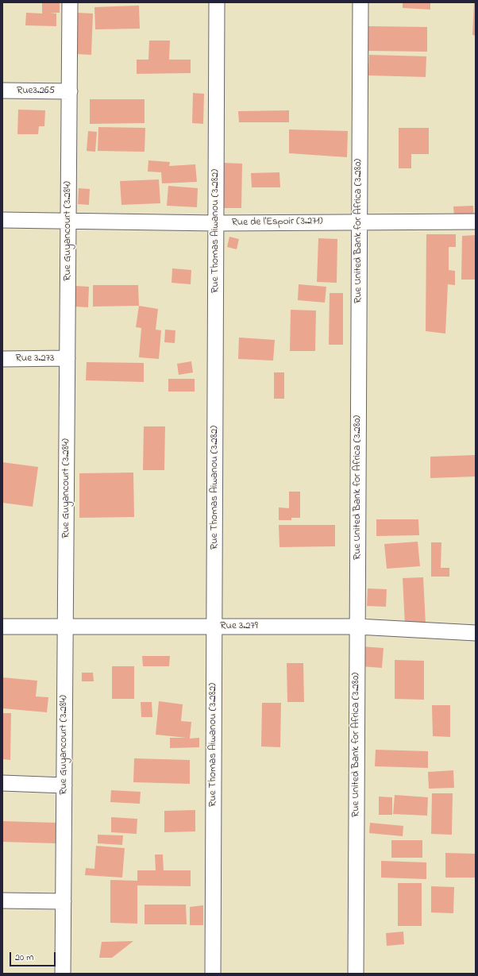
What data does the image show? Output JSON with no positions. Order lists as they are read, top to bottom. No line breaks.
{"streets":{"street":["Rue3.265","Rue de l'Espoir (3.271)","Rue Guyancourt (3.284)","Rue Thomas Aiwanou (3.282)","Rue United Bank for Africa (3.280)","Rue 3.273","Rue 3.279"]},"crossings":[["Rue3.265","Rue Guyancourt (3.284)"],["Rue de l'Espoir (3.271)","Rue Guyancourt (3.284)"],["Rue de l'Espoir (3.271)","Rue Thomas Aiwanou (3.282)"],["Rue de l'Espoir (3.271)","Rue United Bank for Africa (3.280)"],["Rue Guyancourt (3.284)","Rue 3.273"],["Rue Guyancourt (3.284)","Rue 3.279"],["Rue Thomas Aiwanou (3.282)","Rue 3.279"],["Rue United Bank for Africa (3.280)","Rue 3.279"]],"scale_bar":"20 m"}
